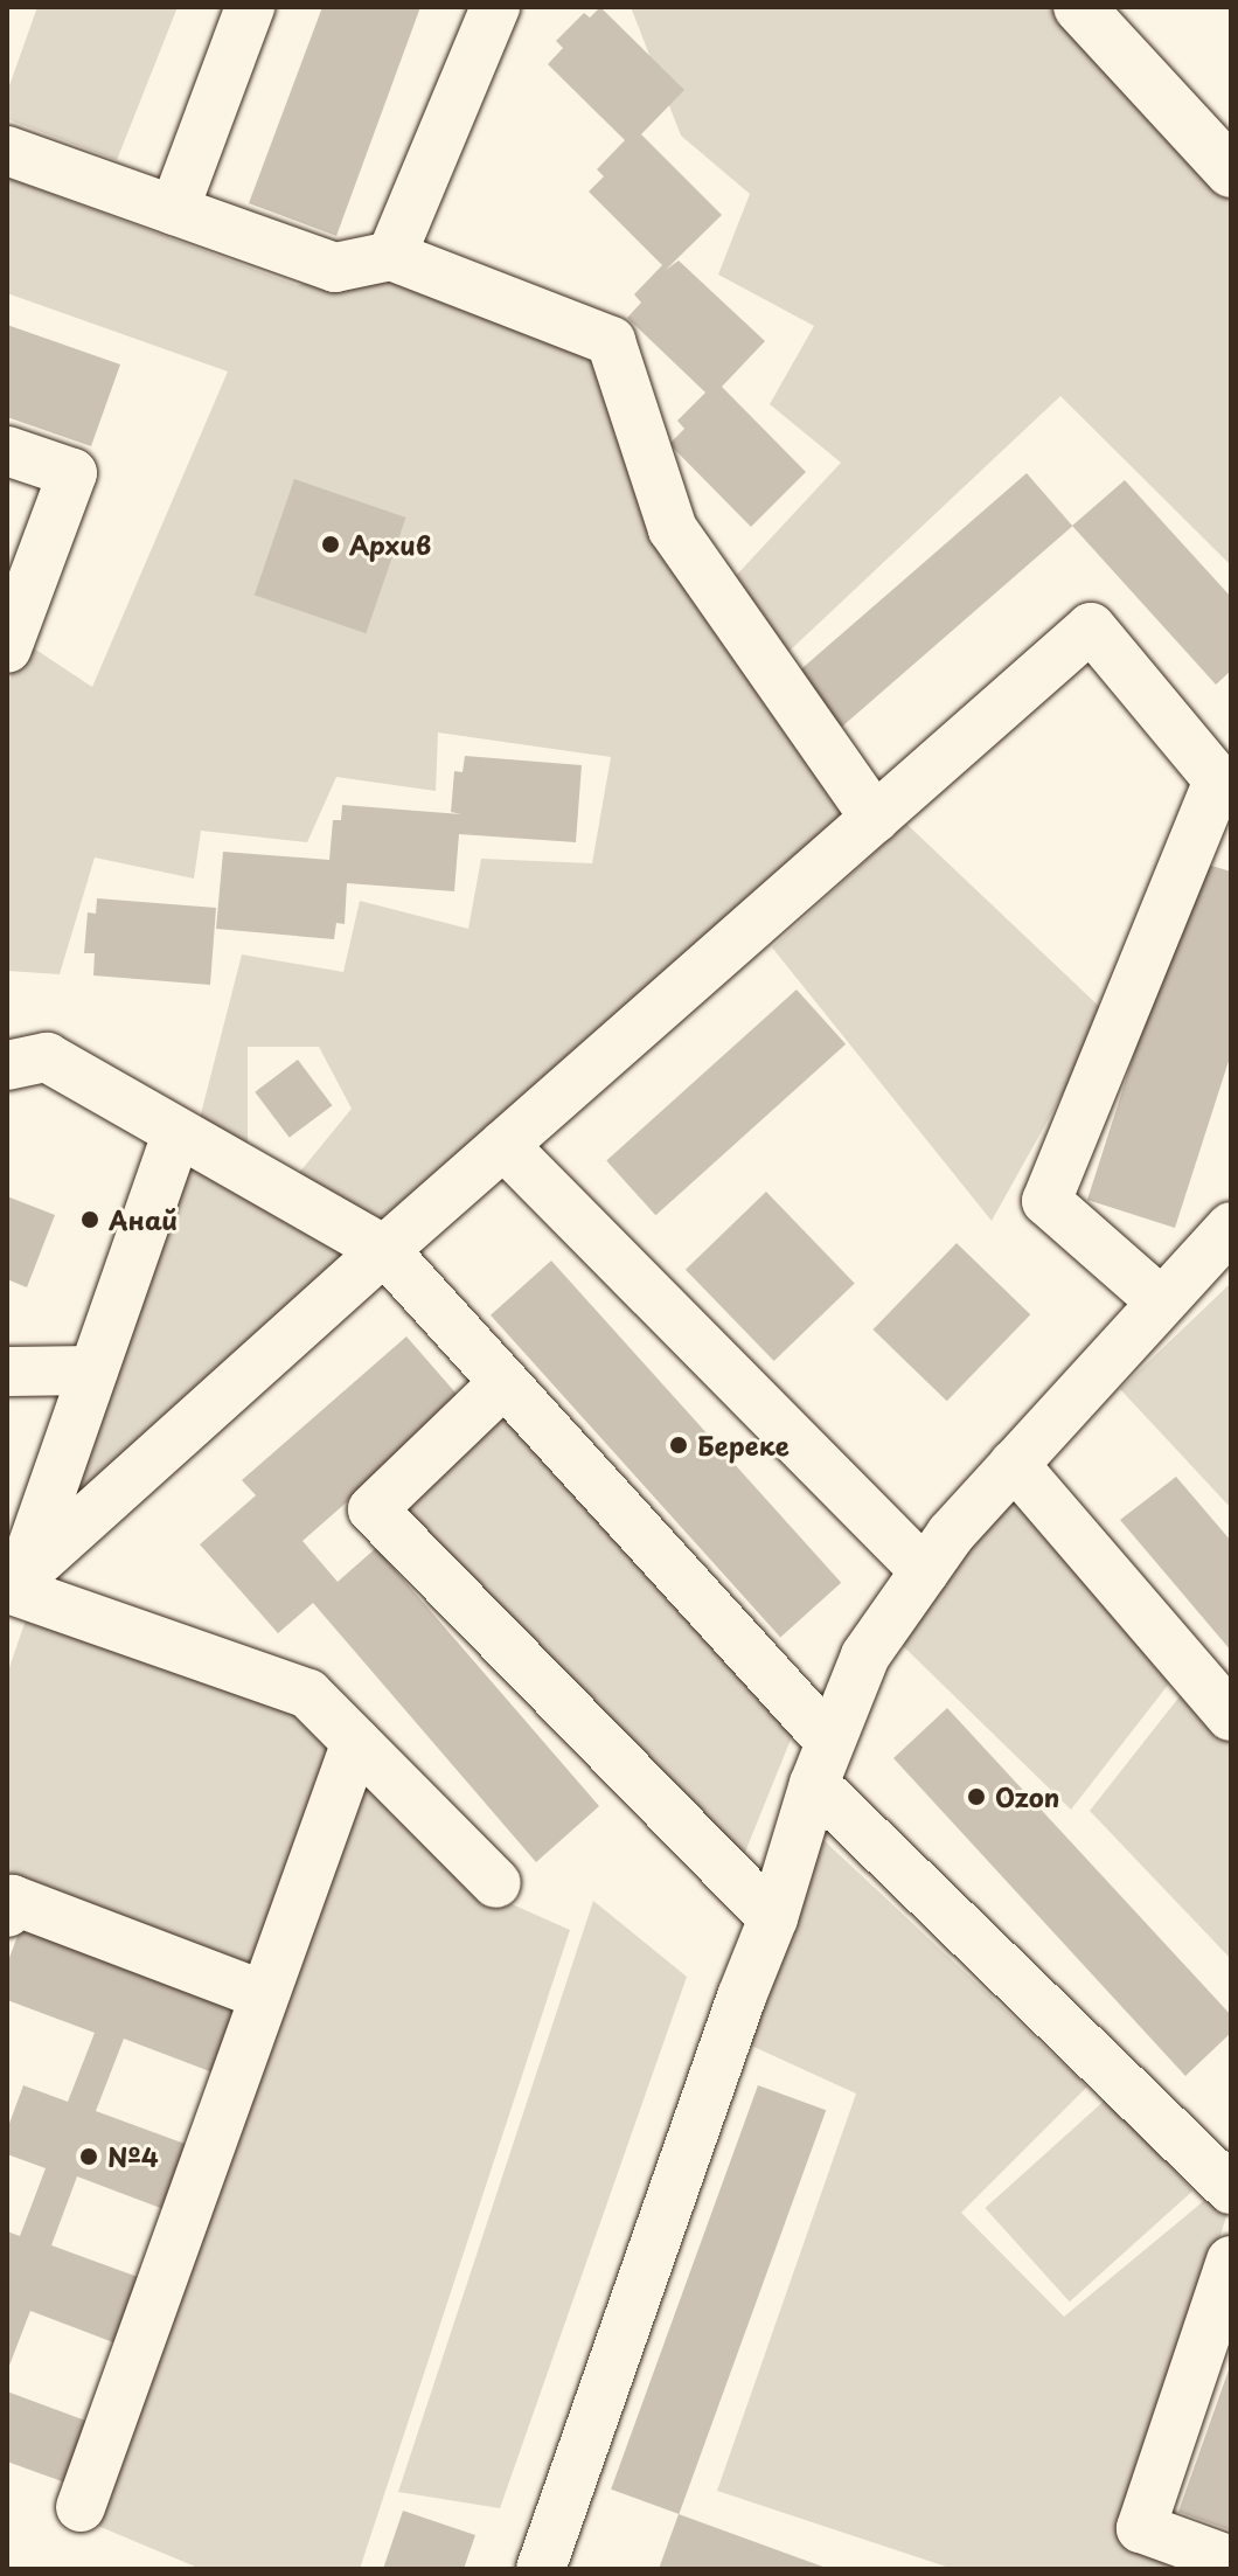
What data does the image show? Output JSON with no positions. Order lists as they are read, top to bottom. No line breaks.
{"places":["Архив","Анай","Береке","Ozon","№4"]}
